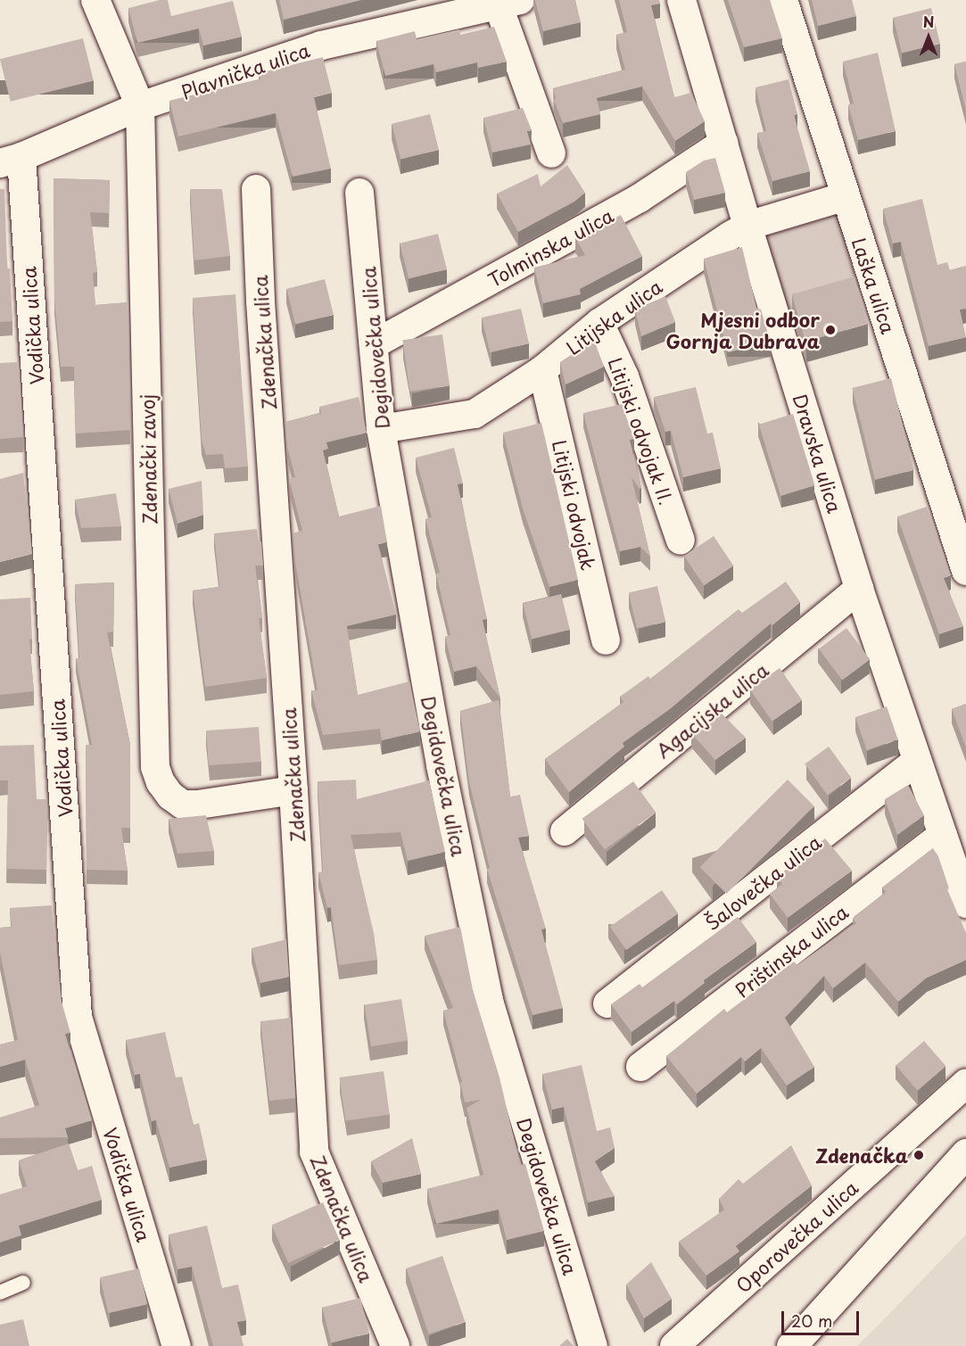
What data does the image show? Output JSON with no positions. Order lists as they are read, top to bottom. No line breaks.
{"streets":{"street":["Plavnička ulica","Tolminska ulica","Laška ulica","Litijska ulica","Vodička ulica","Zdenačka ulica","Degidovečka ulica","Litijski odvojak II.","Dravska ulica","Zdenački zavoj","Litijski odvojak","Agacijska ulica","Šalovečka ulica","Prištinska ulica","Oporovečka ulica"]},"crossings":[["Plavnička ulica","Vodička ulica"],["Plavnička ulica","Zdenački zavoj"],["Tolminska ulica","Degidovečka ulica"],["Tolminska ulica","Dravska ulica"],["Laška ulica","Litijska ulica"],["Litijska ulica","Degidovečka ulica"],["Litijska ulica","Litijski odvojak II."],["Litijska ulica","Dravska ulica"],["Litijska ulica","Litijski odvojak"],["Zdenačka ulica","Zdenački zavoj"],["Dravska ulica","Agacijska ulica"],["Dravska ulica","Šalovečka ulica"],["Dravska ulica","Prištinska ulica"]],"places":["Mjesni odbor Gornja Dubrava","Zdenačka"],"scale_bar":"20 m","north":"top"}
